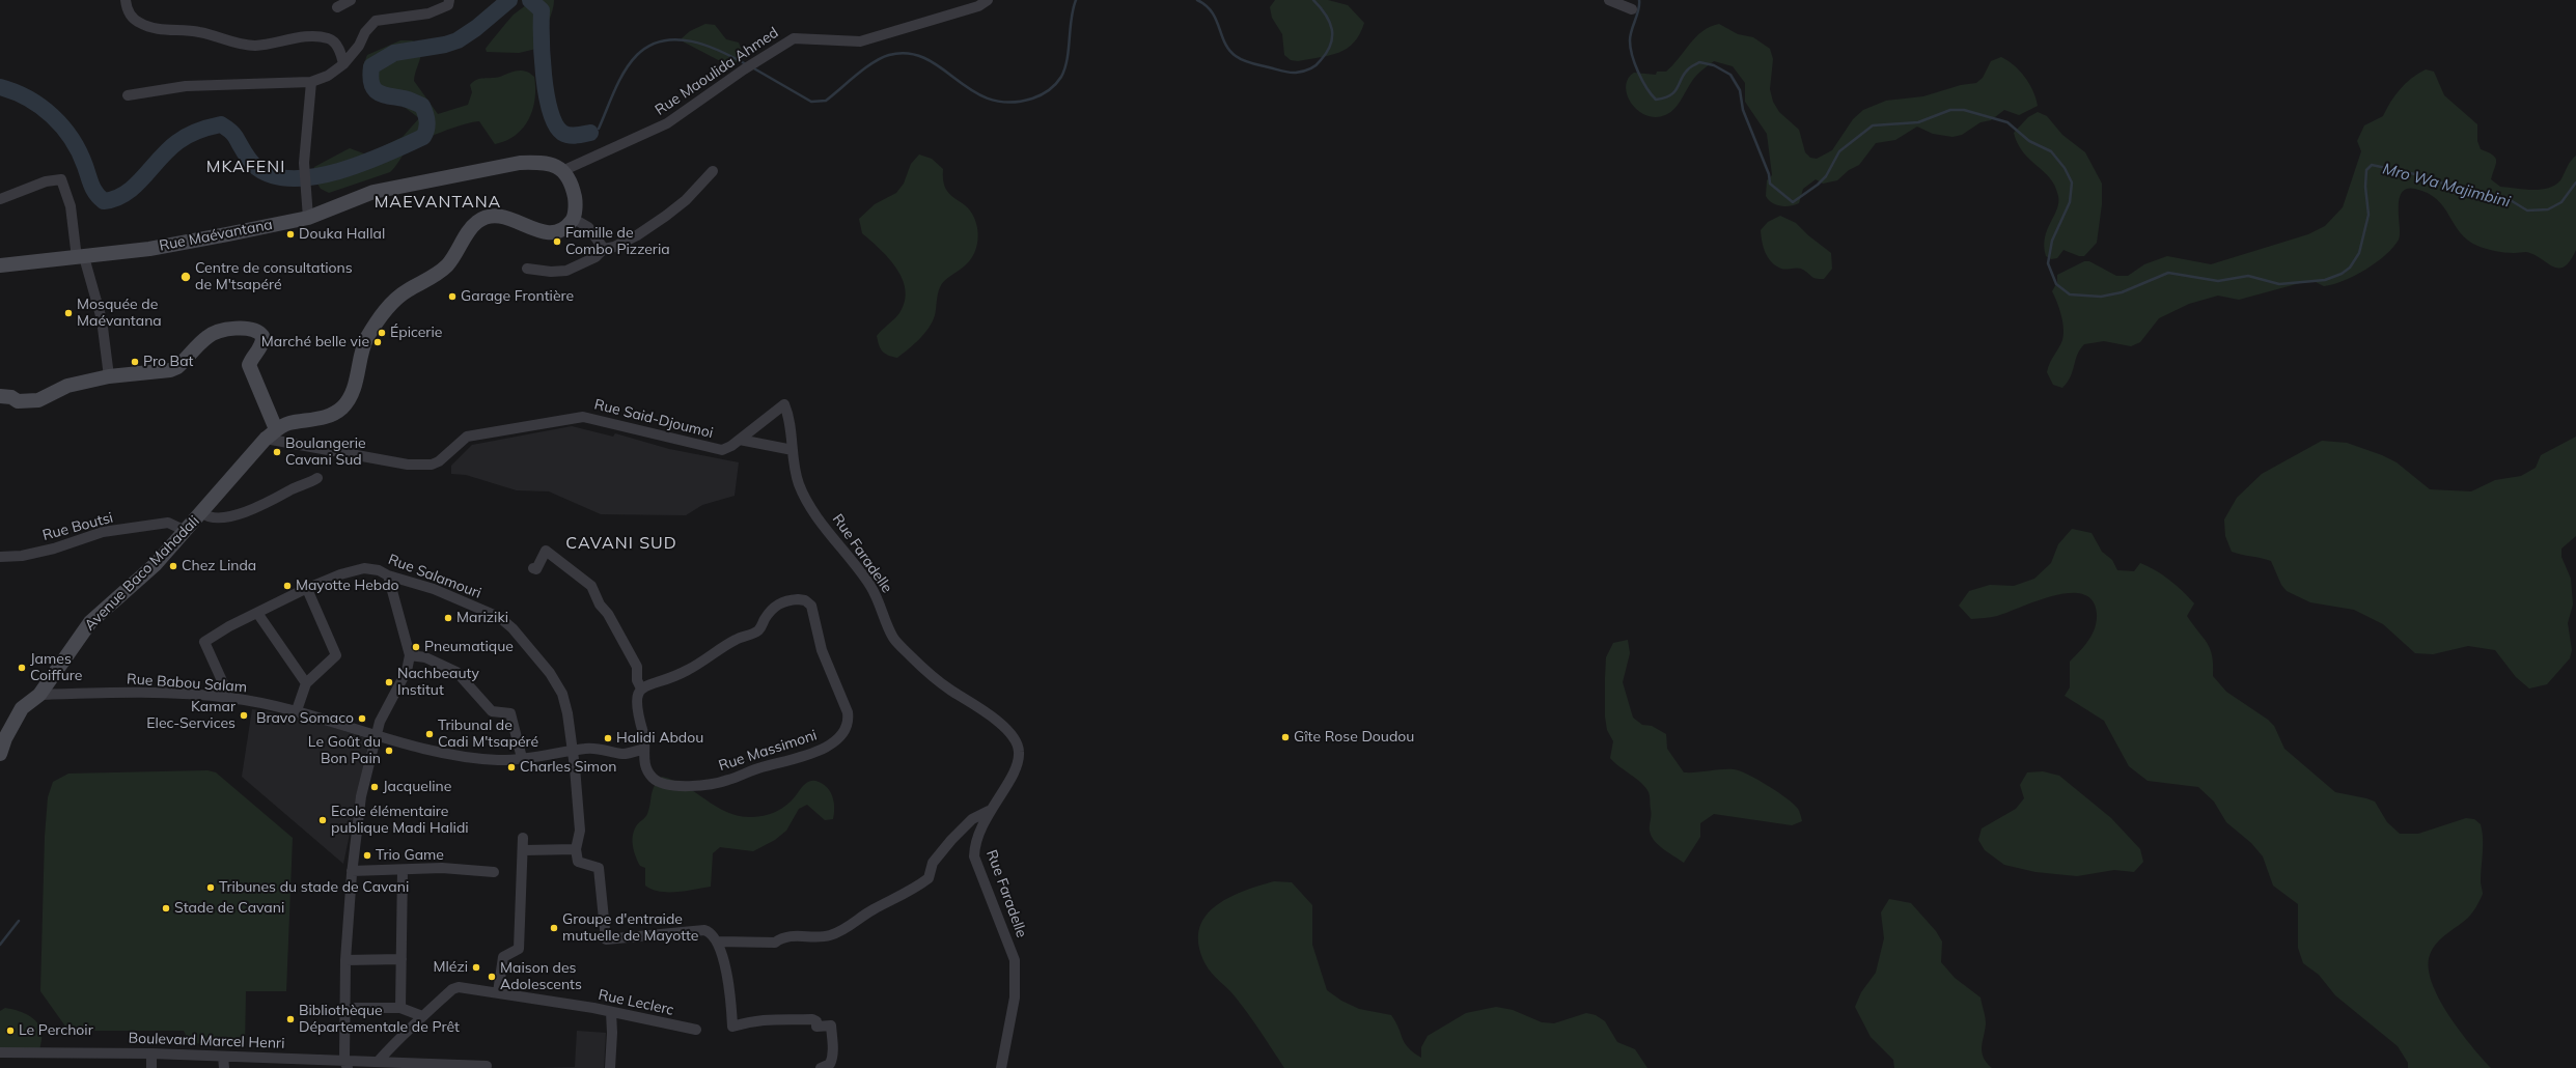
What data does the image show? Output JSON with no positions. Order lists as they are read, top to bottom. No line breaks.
{"streets":{"street":["Rue Maoulida Ahmed","Rue Maévantana","Rue Said-Djoumoi","Rue Boutsi","Rue Faradelle","Avenue Baco Mahadali","Rue Salamouri","Rue Babou Salam","Rue Massimoni","Rue Leclerc","Boulevard Marcel Henri"]},"crossings":[["Rue Maoulida Ahmed","Rue Maévantana"],["Rue Said-Djoumoi","Rue Faradelle"],["Rue Said-Djoumoi","Avenue Baco Mahadali"],["Rue Boutsi","Avenue Baco Mahadali"],["Avenue Baco Mahadali","Rue Babou Salam"],["Rue Salamouri","Rue Babou Salam"],["Rue Leclerc","Boulevard Marcel Henri"]],"districts":["MKAFENI","MAEVANTANA","CAVANI SUD"],"water":["Mro Wa Majimbini"],"places":["Douka Hallal","Famille de Combo Pizzeria","Centre de consultations de M'tsapéré","Garage Frontière","Mosquée de Maévantana","Épicerie","Marché belle vie","Pro Bat","Boulangerie Cavani Sud","Chez Linda","Mayotte Hebdo","Mariziki","Pneumatique","James Coiffure","Nachbeauty Institut","Kamar Elec-Services","Bravo Somaco","Tribunal de Cadi M'tsapéré","Gîte Rose Doudou","Halidi Abdou","Le Goût du Bon Pain","Charles Simon","Jacqueline","Ecole élémentaire publique Madi Halidi","Trio Game","Tribunes du stade de Cavani","Stade de Cavani","Groupe d'entraide mutuelle de Mayotte","Mlézi","Maison des Adolescents","Bibliothèque Départementale de Prêt","Le Perchoir"]}
